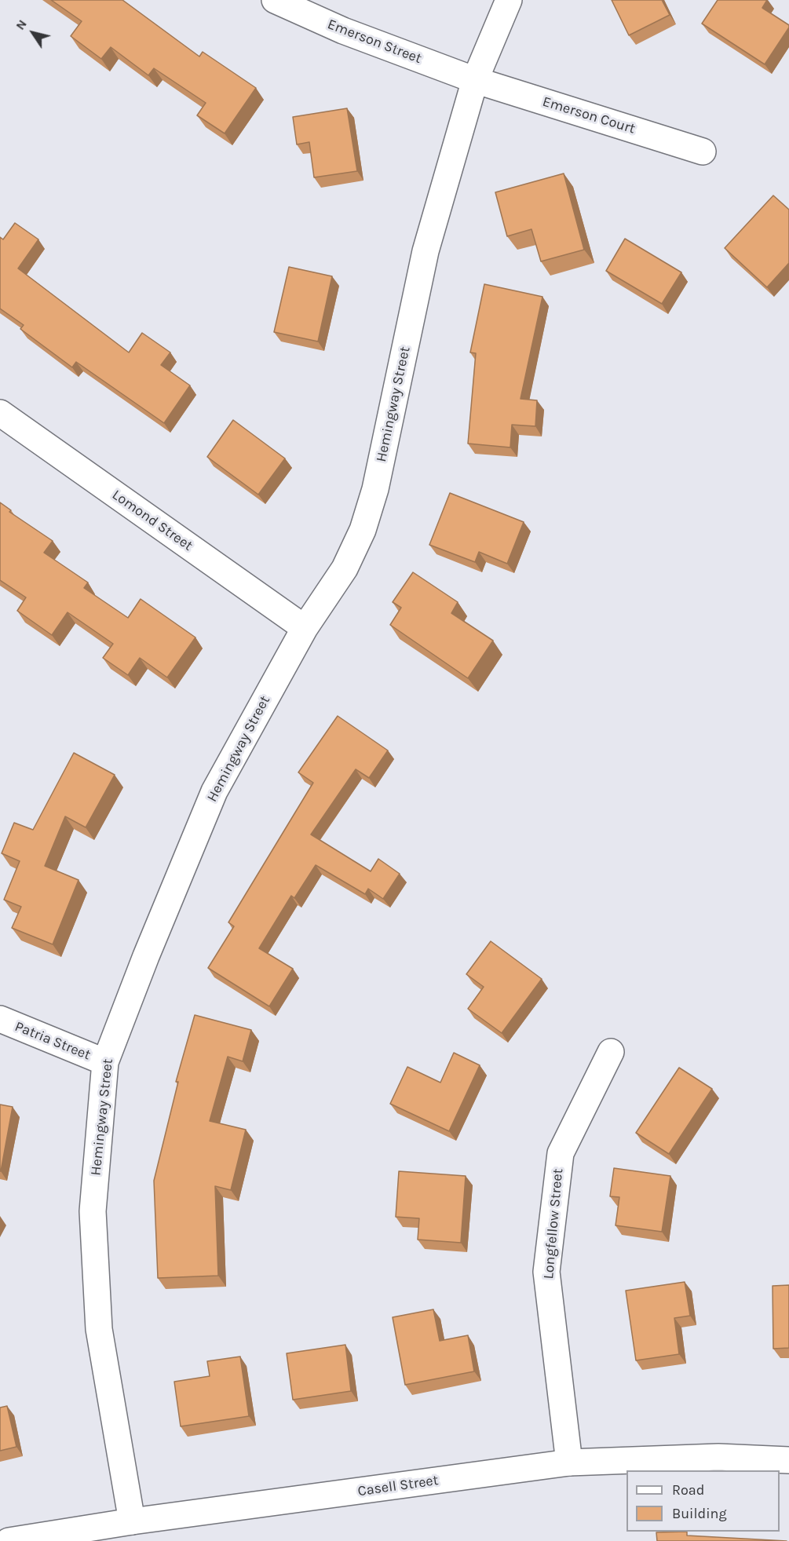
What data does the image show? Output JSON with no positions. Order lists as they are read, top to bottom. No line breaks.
{"streets":{"street":["Emerson Street","Emerson Court","Hemingway Street","Lomond Street","Patria Street","Longfellow Street","Casell Street"]},"crossings":[["Emerson Street","Emerson Court"],["Emerson Street","Hemingway Street"],["Emerson Court","Hemingway Street"],["Hemingway Street","Lomond Street"],["Hemingway Street","Patria Street"],["Hemingway Street","Casell Street"],["Longfellow Street","Casell Street"]],"legend":["Road","Building"],"north":"top left"}
